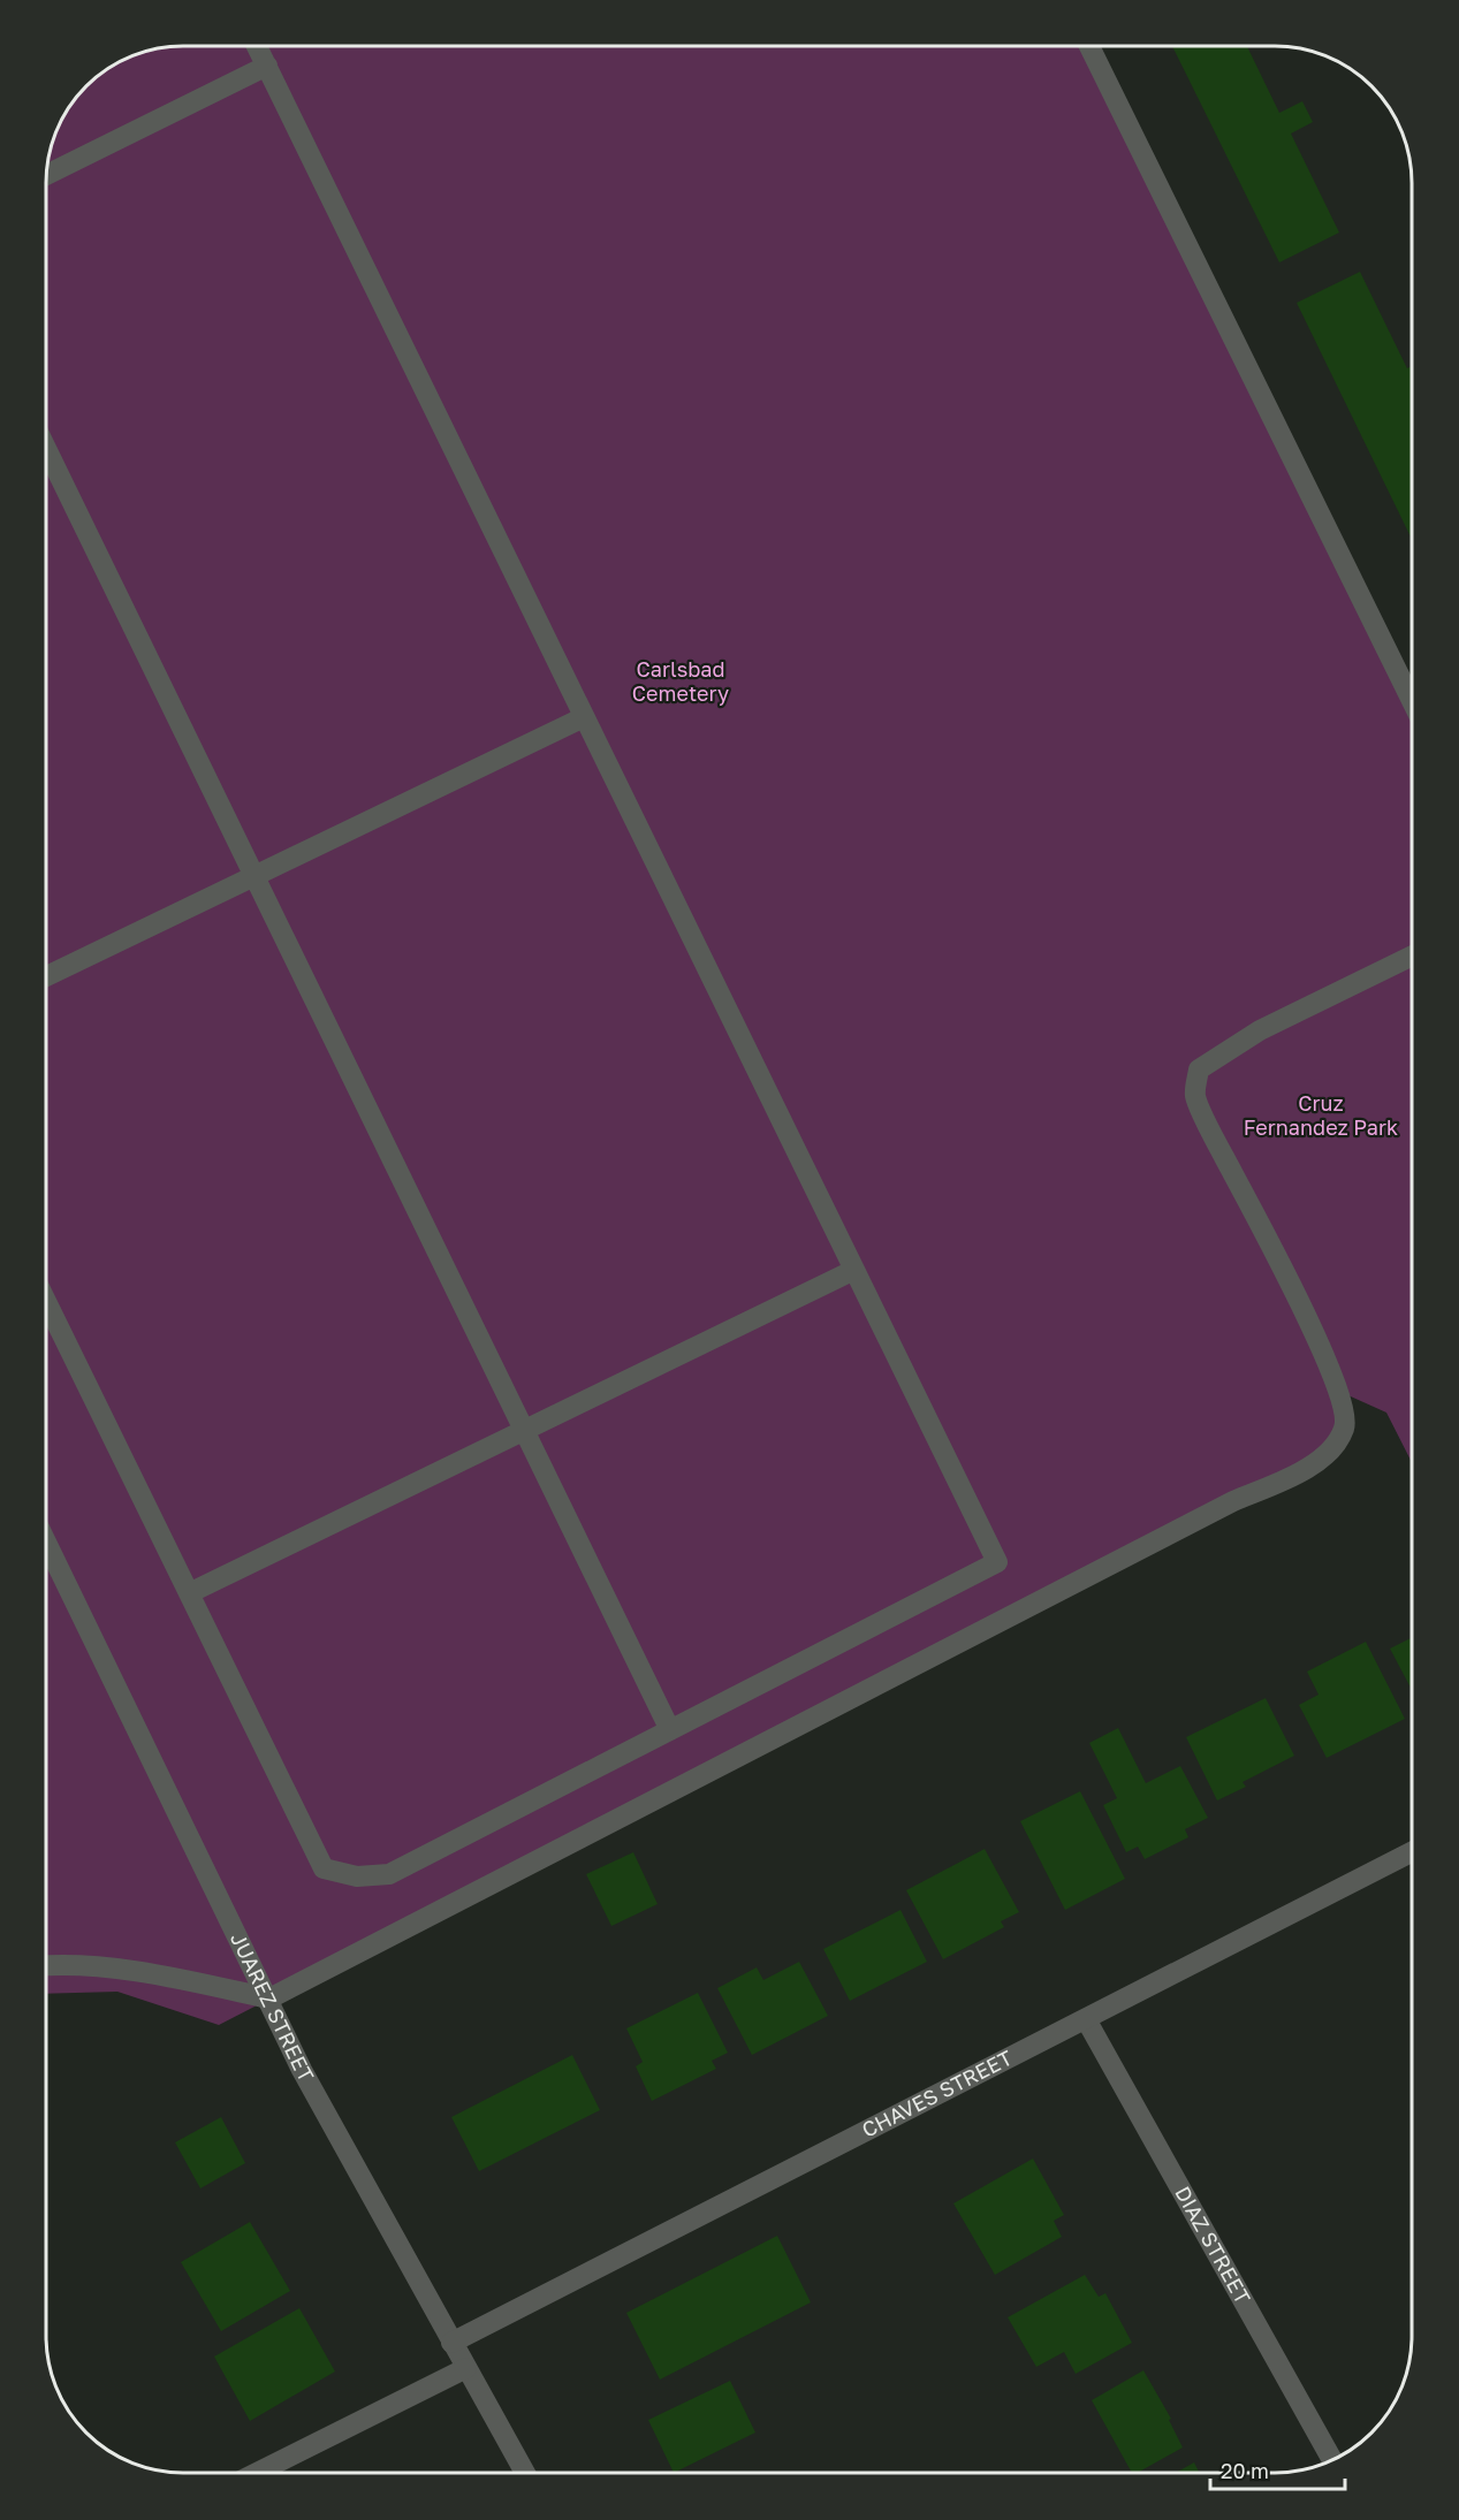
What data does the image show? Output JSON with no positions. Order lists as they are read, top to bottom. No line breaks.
{"streets":{"street":["JUAREZ STREET","CHAVES STREET","DIAZ STREET"]},"crossings":[["JUAREZ STREET","CHAVES STREET"],["CHAVES STREET","DIAZ STREET"]],"parks":["Carlsbad Cemetery","Cruz Fernandez Park"],"scale_bar":"20 m"}
